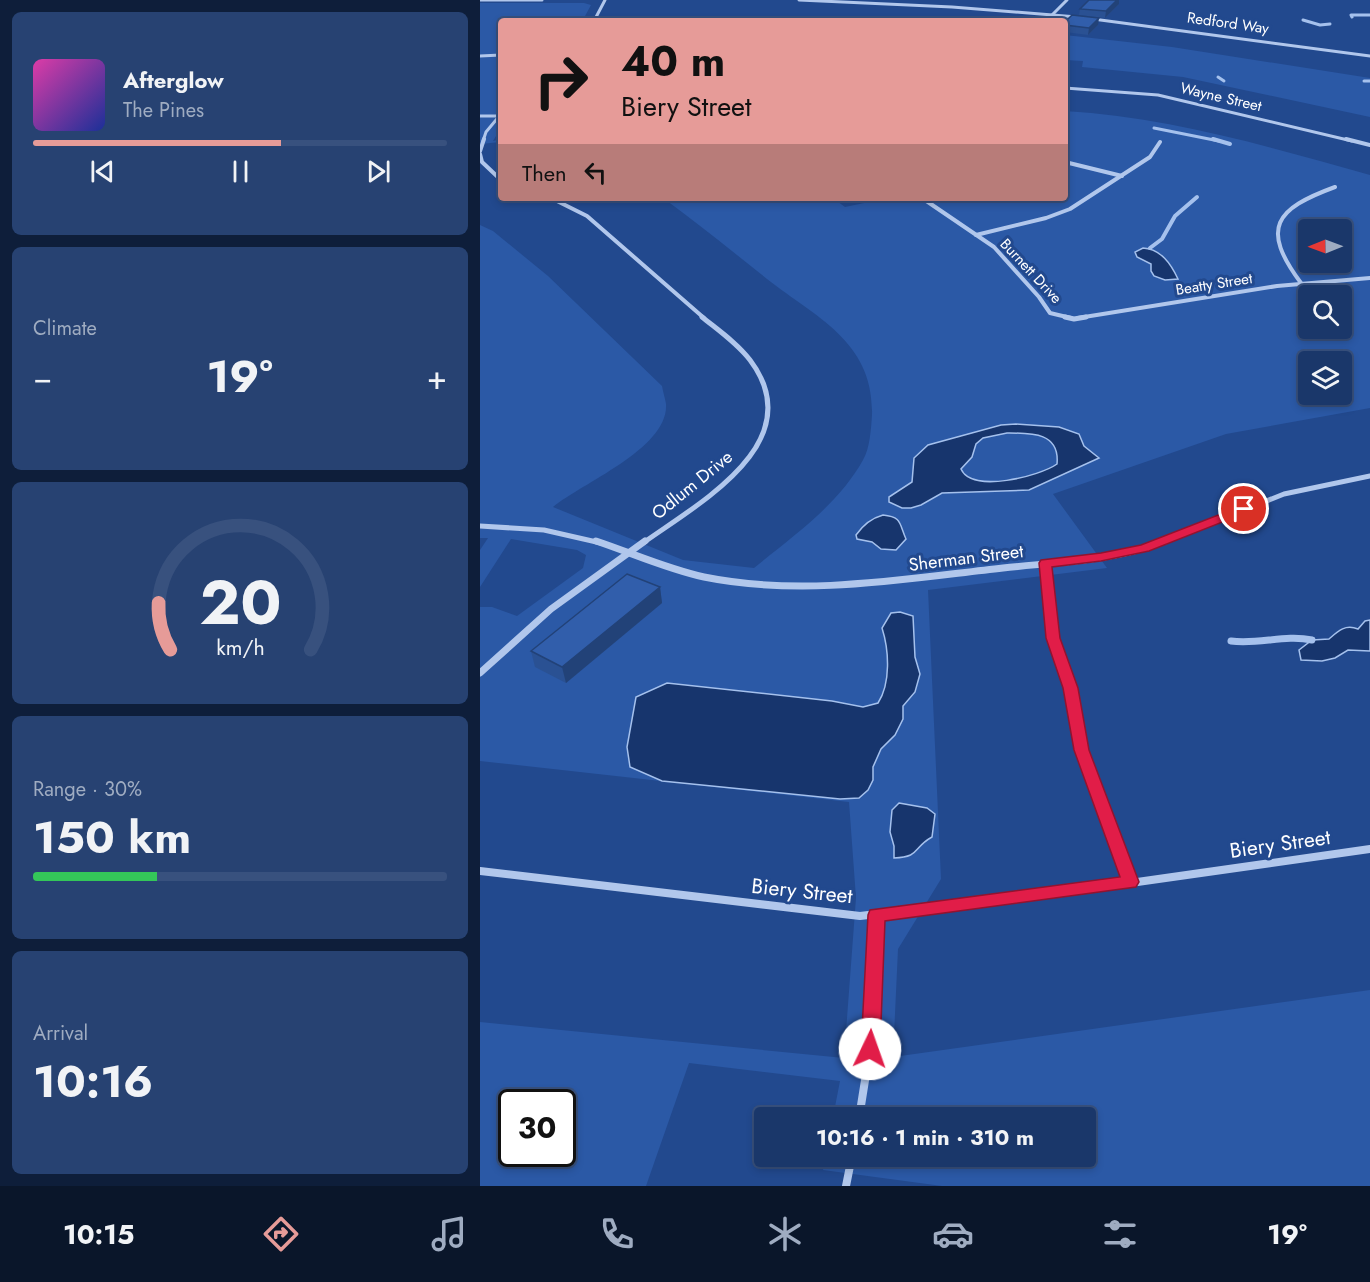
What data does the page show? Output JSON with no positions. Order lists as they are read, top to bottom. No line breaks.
{"streets":{"street":["Redford Way","Wayne Street","Burnett Drive","Beatty Street","Odlum Drive","Sherman Street","Biery Street"]},"crossings":[["Burnett Drive","Beatty Street"],["Odlum Drive","Sherman Street"]],"north":"left","page":{"turn":["40 m","Biery Street"],"song":["Afterglow","The Pines"],"then":"Then","tile":["Climate",["Range · 30%","150 km"],["Arrival","10:16"]],"heat":["−","19°","+"],"limit":"30","trip":"10:16 · 1 min · 310 m","tabs":["10:15","19°"],"gauge":["20","km/h"]}}
